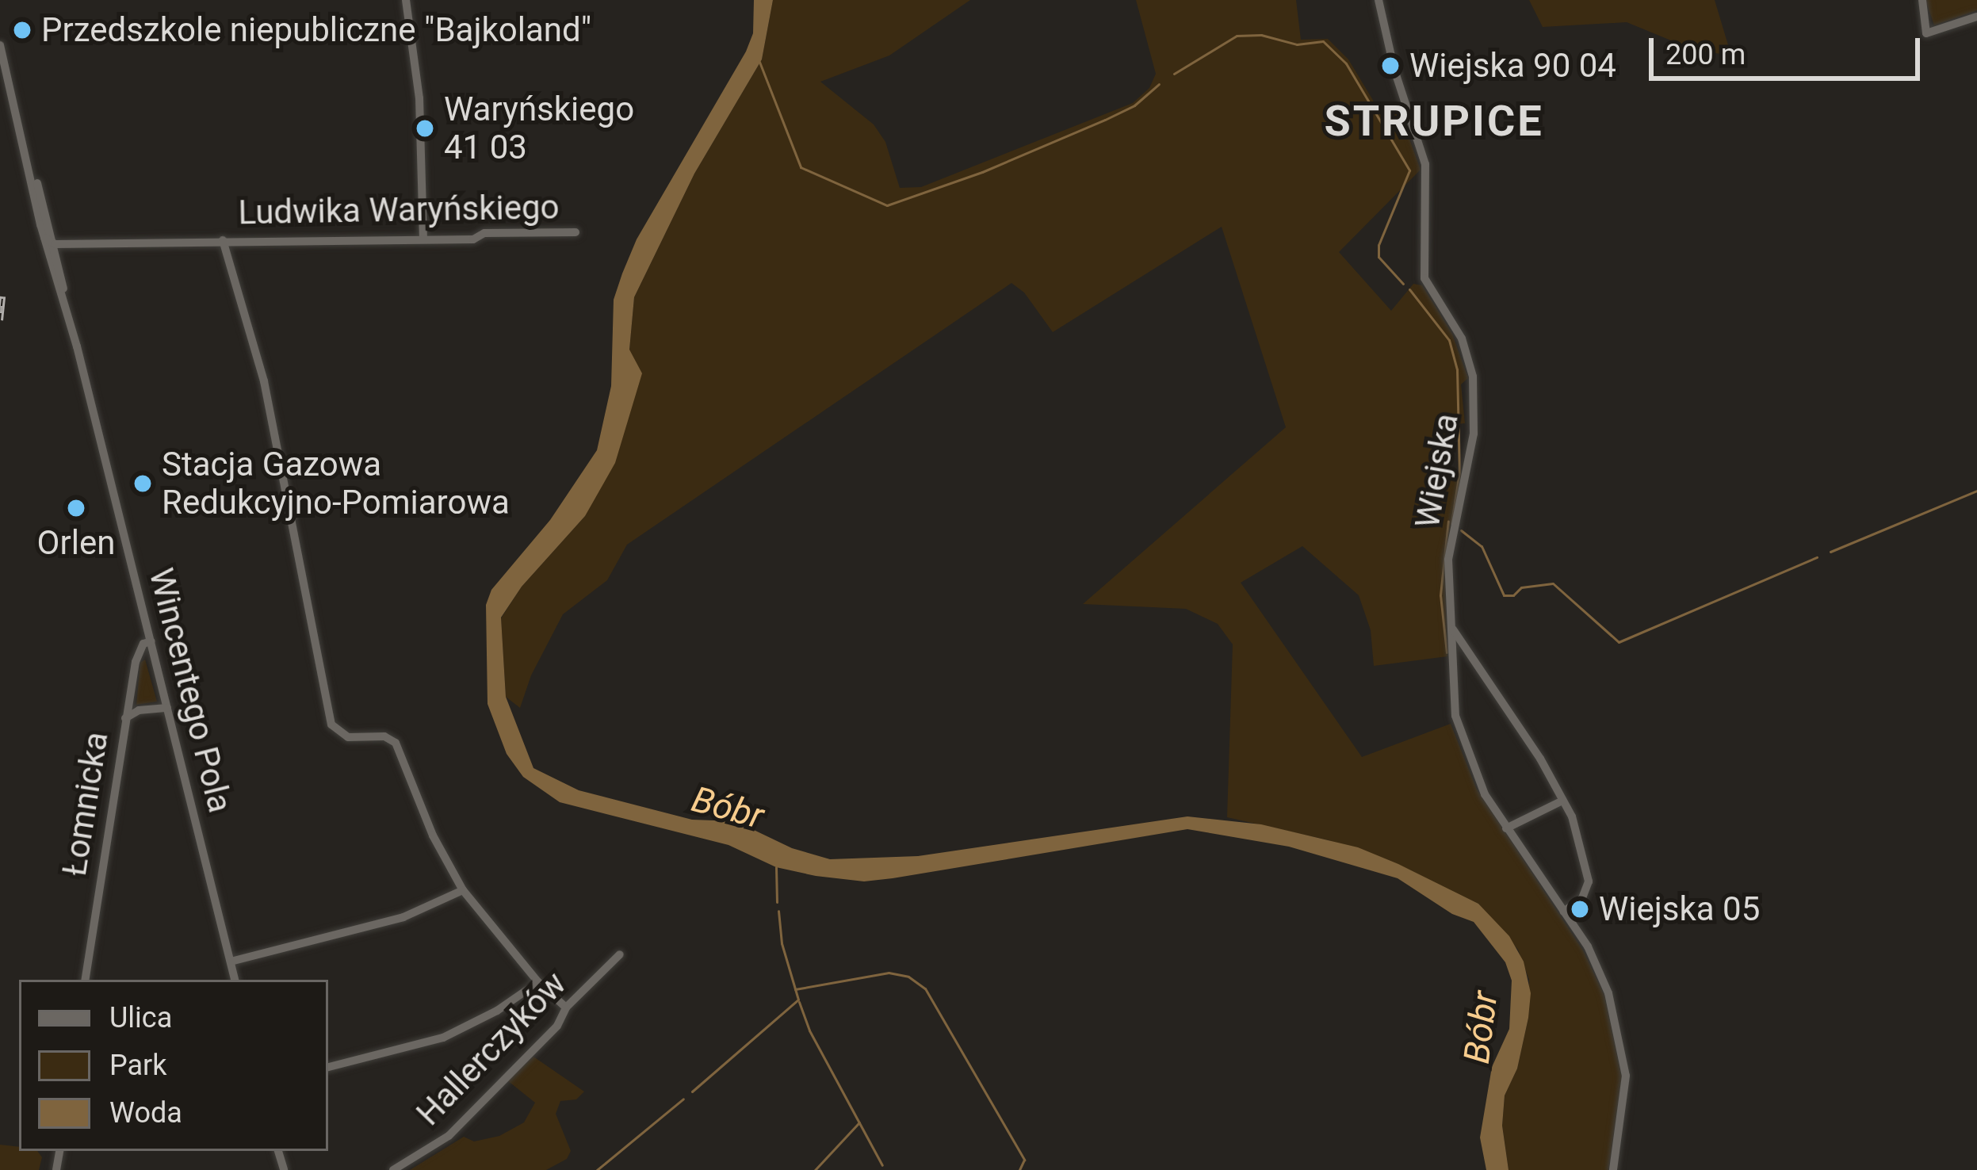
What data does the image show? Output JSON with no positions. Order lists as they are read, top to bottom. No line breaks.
{"streets":{"street":["Ludwika Waryńskiego","Wiejska","Wincentego Pola","Łomnicka","Hallerczyków"]},"crossings":[["Ludwika Waryńskiego","Wincentego Pola"],["Wincentego Pola","Łomnicka"]],"districts":["STRUPICE"],"water":["Bóbr"],"places":["Przedszkole niepubliczne \"Bajkoland\"","Wiejska 90 04","Waryńskiego 41 03","Stacja Gazowa Redukcyjno-Pomiarowa","Orlen","Wiejska 05"],"legend":["Ulica","Park","Woda"],"scale_bar":"200 m"}
